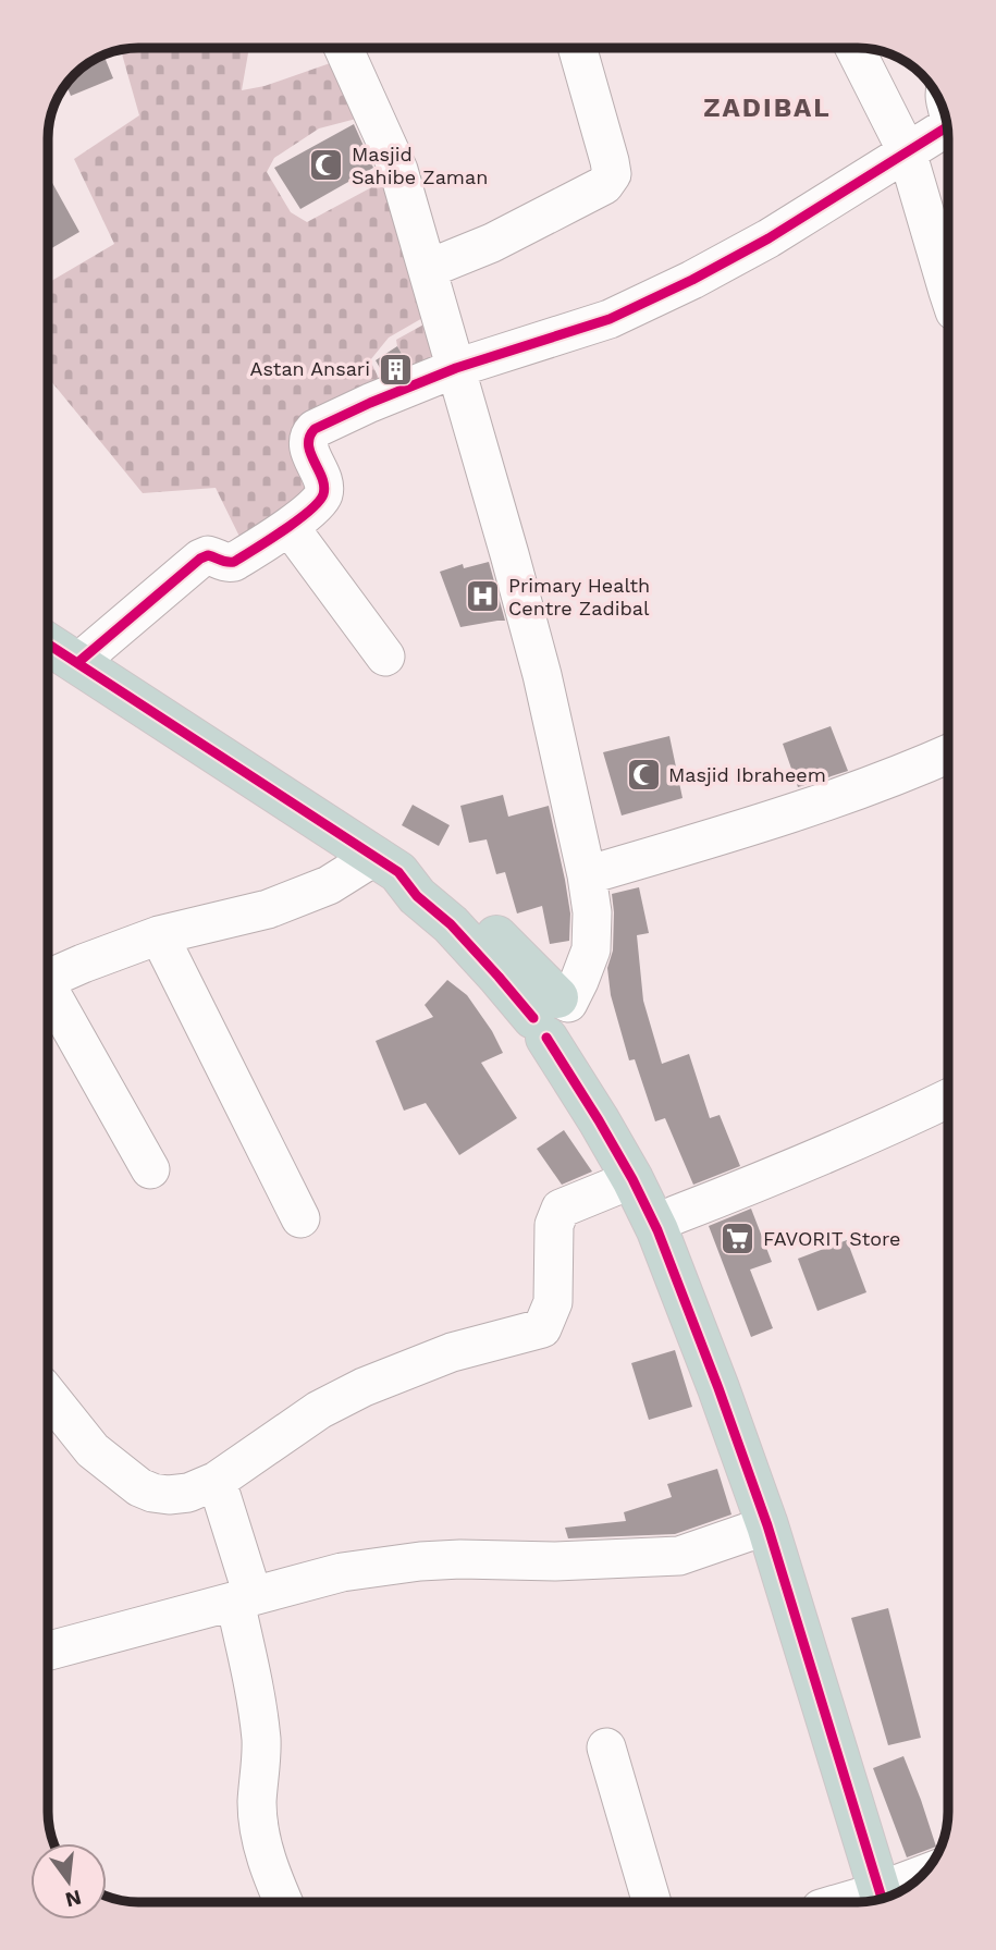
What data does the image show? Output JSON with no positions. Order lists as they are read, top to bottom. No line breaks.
{"districts":["ZADIBAL"],"places":{"mosque":["Masjid Sahibe Zaman","Masjid Ibraheem"],"building":["Astan Ansari"],"hospital":["Primary Health Centre Zadibal"],"supermarket":["FAVORIT Store"]},"north":"bottom"}
